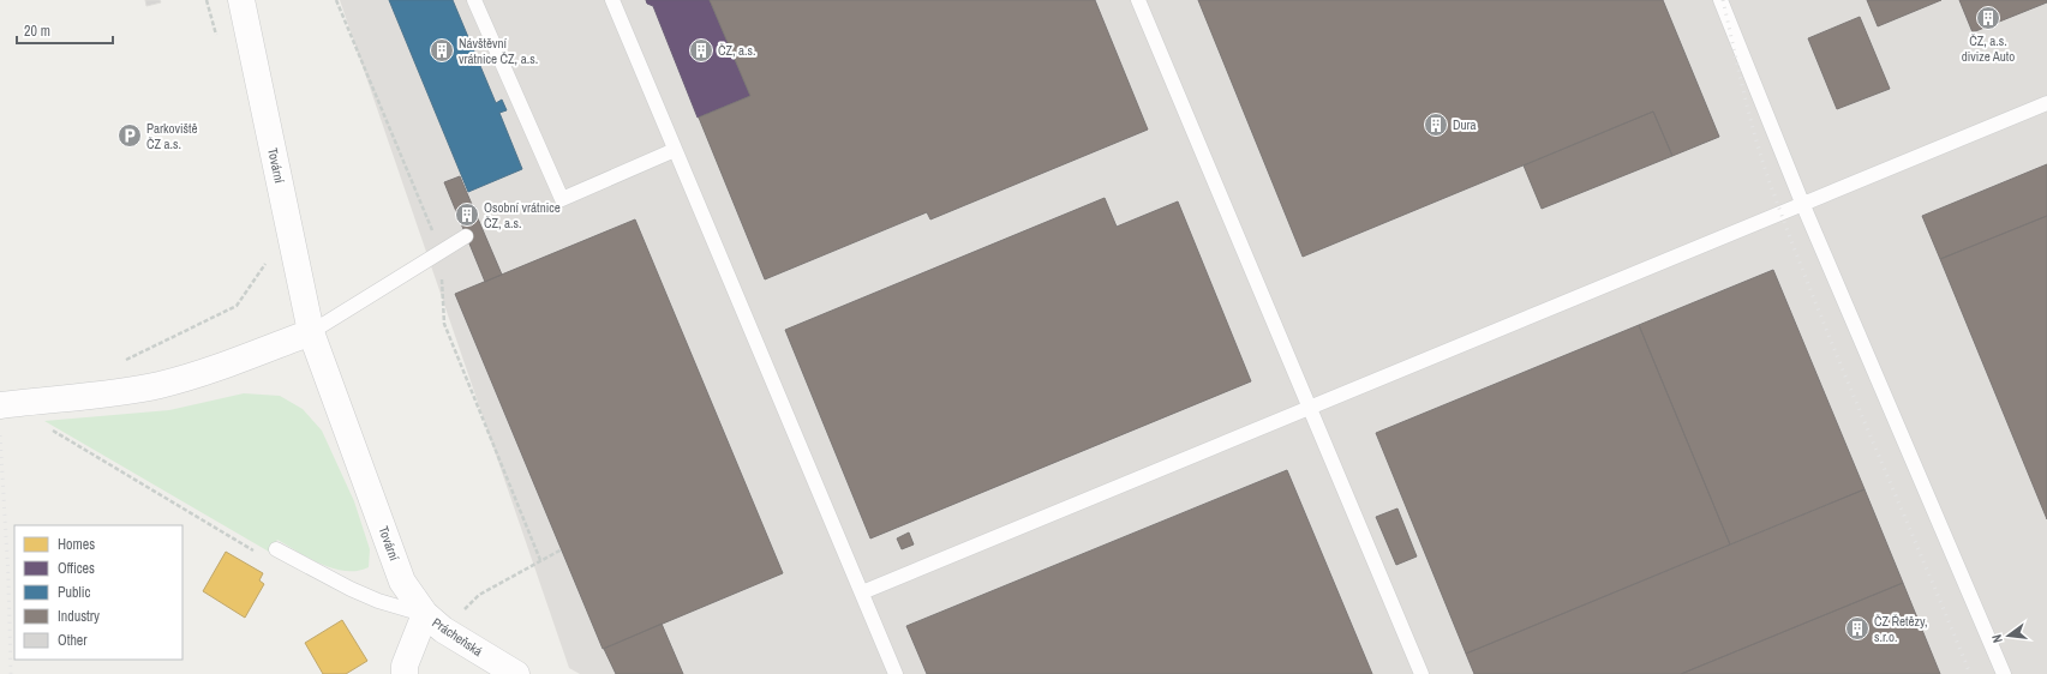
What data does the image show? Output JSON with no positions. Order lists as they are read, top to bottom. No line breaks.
{"streets":{"street":["Tovární","Prácheňská"]},"crossings":[["Tovární","Prácheňská"]],"places":{"building":["ČZ, a.s. divize Auto","Návštěvní vrátnice ČZ, a.s.","ČZ, a.s.","Dura","Osobní vrátnice ČZ, a.s.","ČZ Řetězy, s.r.o."],"parking":["Parkoviště ČZ a.s."]},"legend":["Homes","Offices","Public","Industry","Other"],"scale_bar":"20 m","north":"left"}
